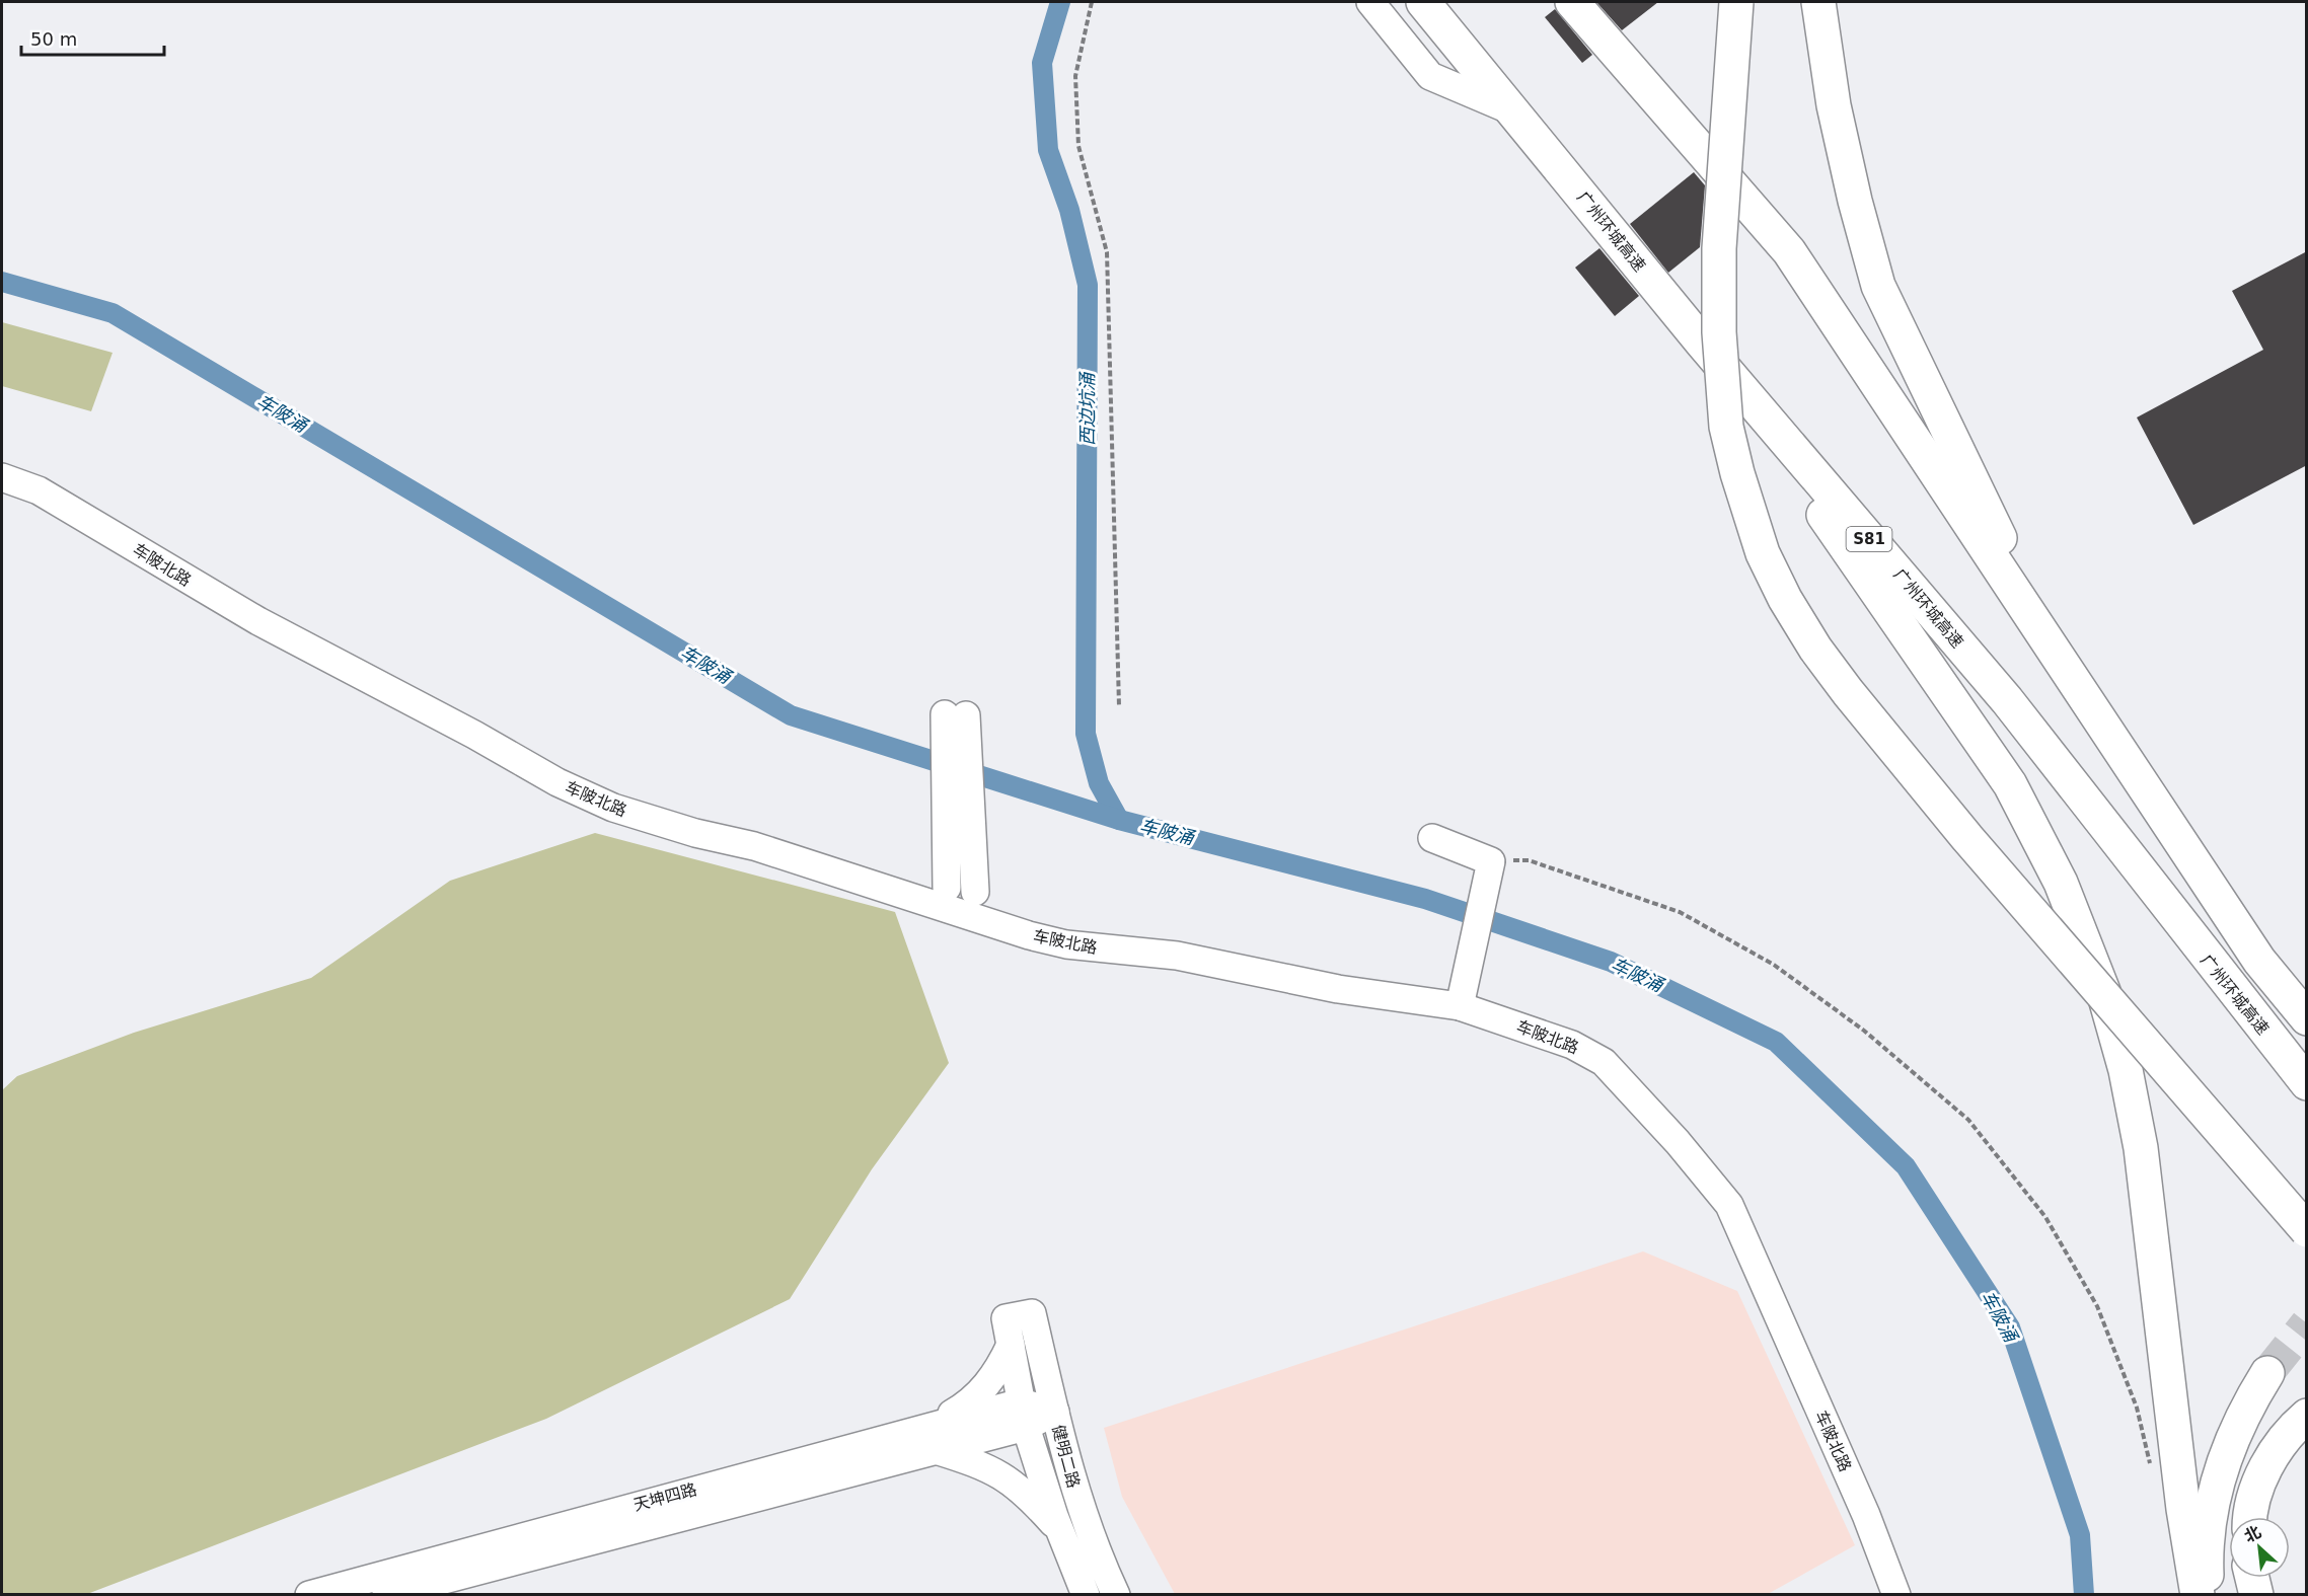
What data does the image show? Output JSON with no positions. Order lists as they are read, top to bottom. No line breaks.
{"streets":{"highway":["广州环城高速","S81"],"street":["车陂北路","健明二路","天坤四路"]},"crossings":[["健明二路","天坤四路"]],"water":["西边坑涌","车陂涌"],"scale_bar":"50 m","north":"top left"}
